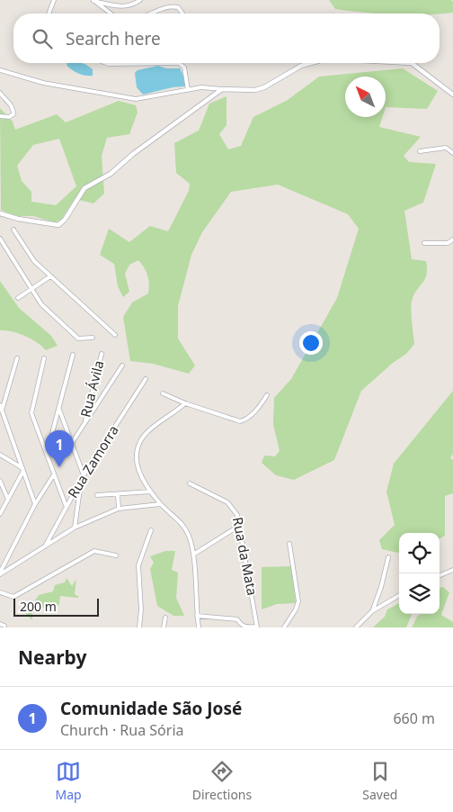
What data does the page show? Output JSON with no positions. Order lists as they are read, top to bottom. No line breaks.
{"streets":{"street":["Rua Ávila","Rua Zamorra","Rua da Mata"]},"scale_bar":"200 m","north":"top left","page":{"search":"Search here","pins":"1","scale":"200 m","heading":"Nearby","list":[{"mark":"1","name":"Comunidade São José","note":"Church · Rua Sória","value":"660 m"}],"nav":["Map","Directions","Saved"]}}
